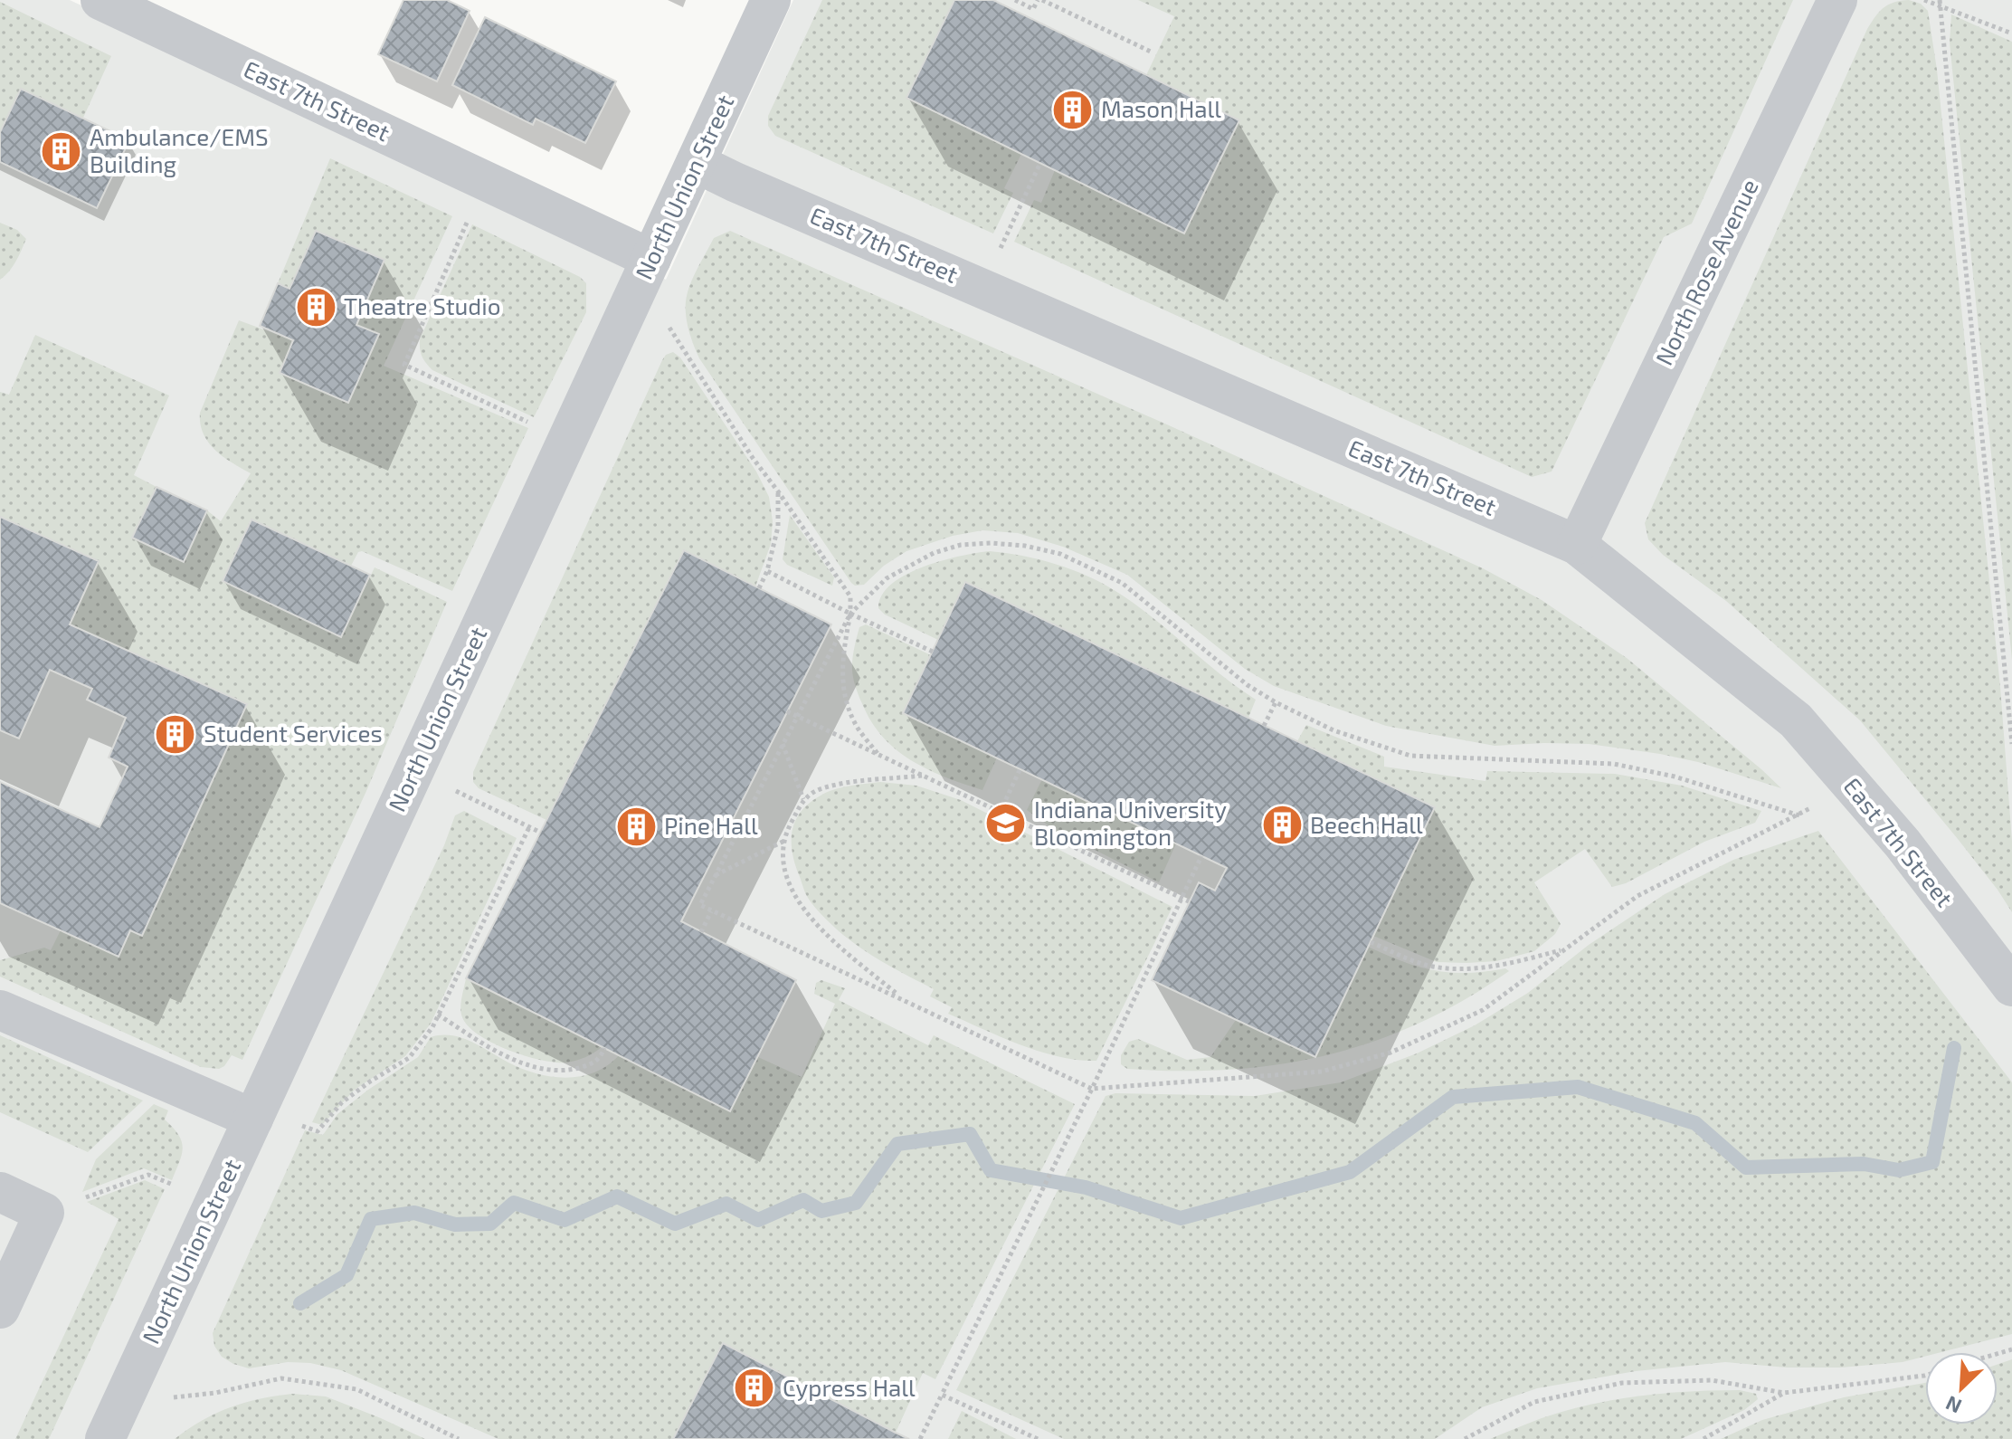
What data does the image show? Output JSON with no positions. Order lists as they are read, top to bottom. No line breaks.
{"streets":{"street":["East 7th Street","North Union Street","North Rose Avenue"]},"crossings":[["East 7th Street","North Union Street"],["East 7th Street","North Rose Avenue"]],"places":{"building":["Mason Hall","Ambulance/EMS Building","Theatre Studio","Student Services","Beech Hall","Pine Hall","Cypress Hall"],"school or university":["Indiana University Bloomington"]},"north":"bottom left"}
